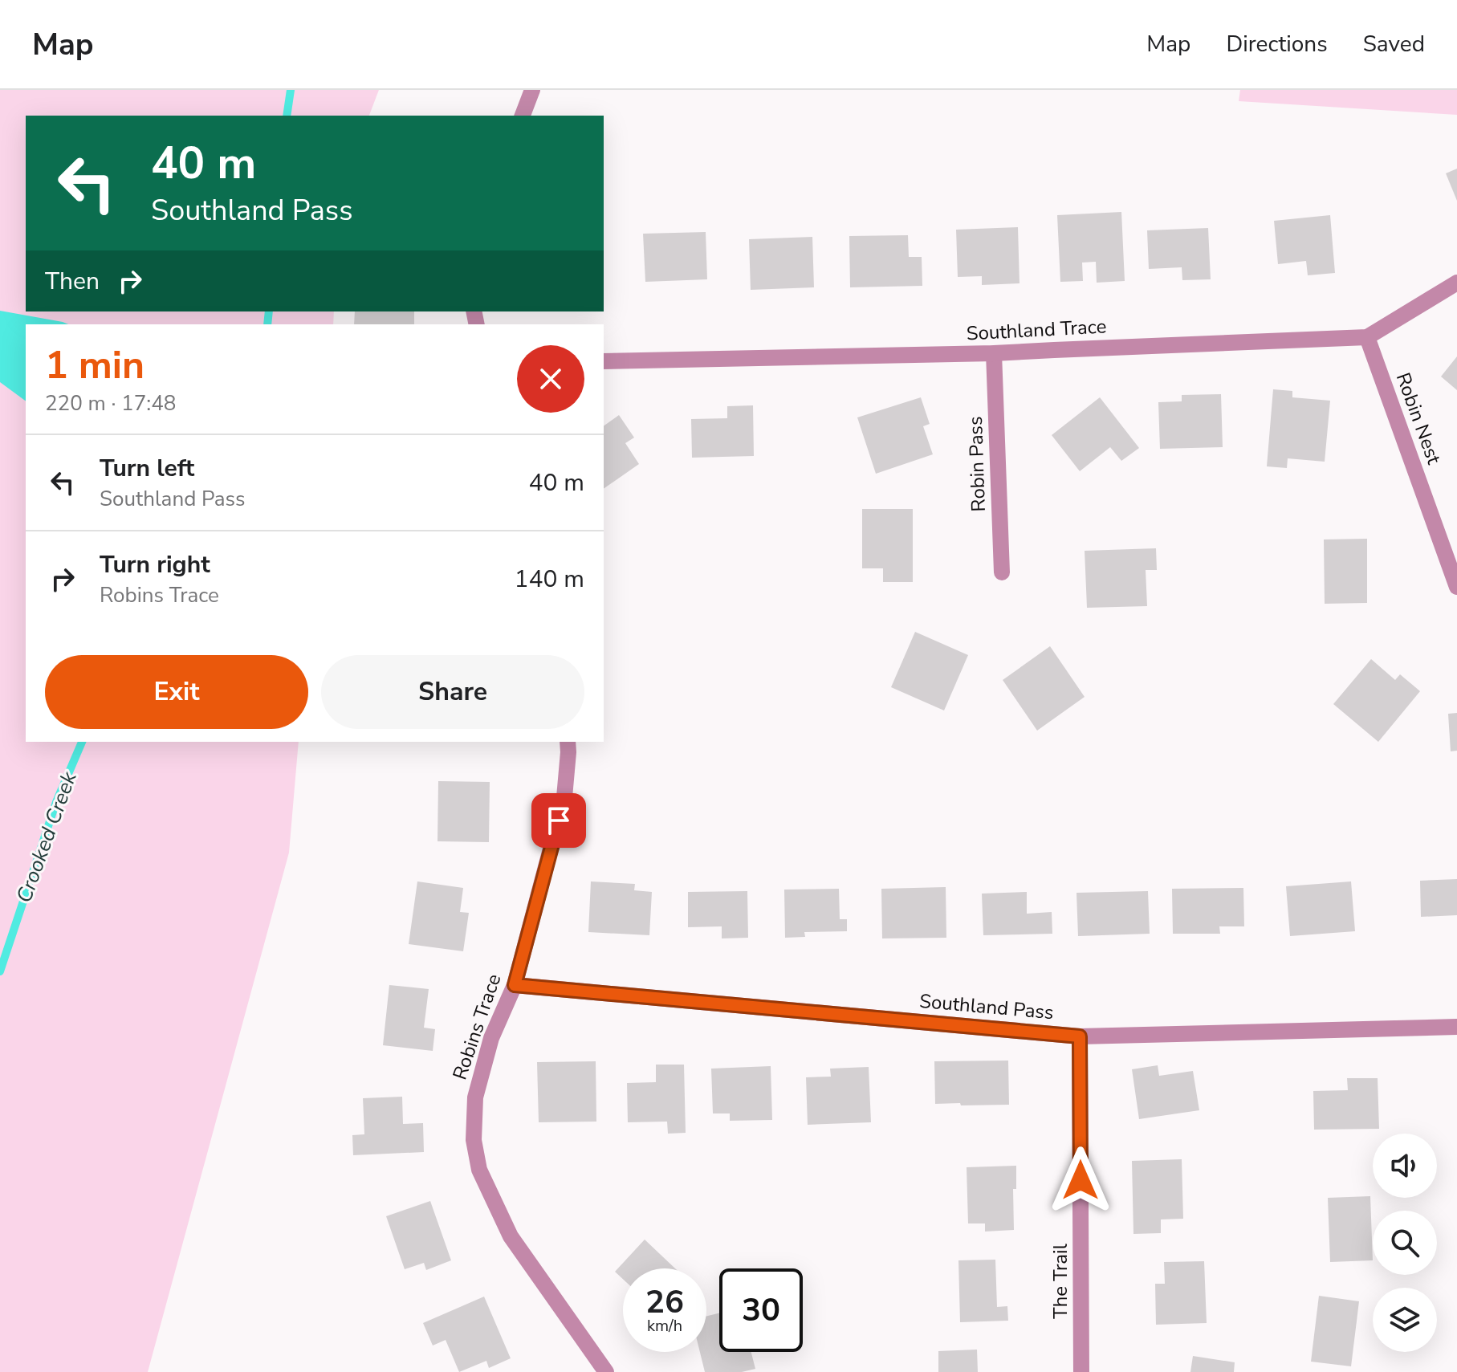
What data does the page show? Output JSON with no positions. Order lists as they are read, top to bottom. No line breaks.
{"streets":{"street":["Southland Trace","Robin Nest","Robin Pass","Southland Pass","Robins Trace","The Trail"]},"crossings":[["Southland Trace","Robin Nest"],["Southland Trace","Robin Pass"],["Southland Pass","Robins Trace"],["Southland Pass","The Trail"]],"water":["Crooked Creek"],"page":{"header":"Map","nav":["Map","Directions","Saved"],"turn":["40 m","Southland Pass"],"then":"Then","heading":["1 min","220 m · 17:48"],"list":[{"name":"Turn left","note":"Southland Pass","value":"40 m"},{"name":"Turn right","note":"Robins Trace","value":"140 m"}],"buttons":["Exit","Share"],"speed":"26 km/h","limit":"30"}}
